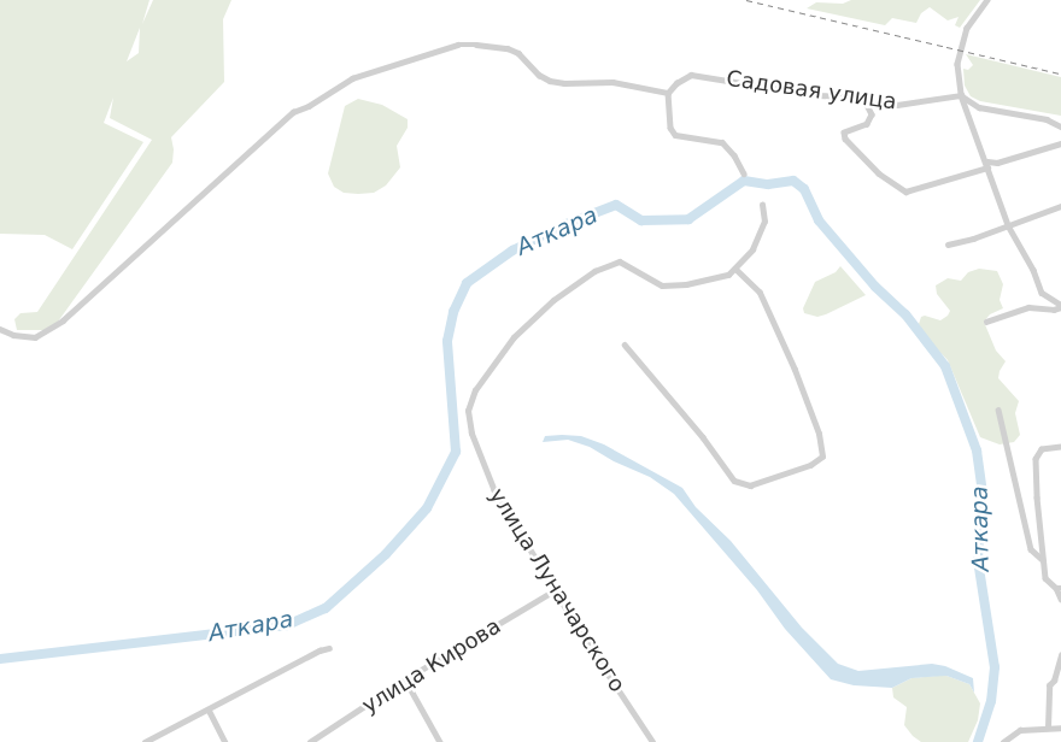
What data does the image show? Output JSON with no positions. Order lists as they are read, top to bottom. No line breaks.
{"streets":{"street":["Садовая улица","улица Луначарского","улица Кирова"]},"crossings":[["улица Луначарского","улица Кирова"]],"water":["Аткара"]}
